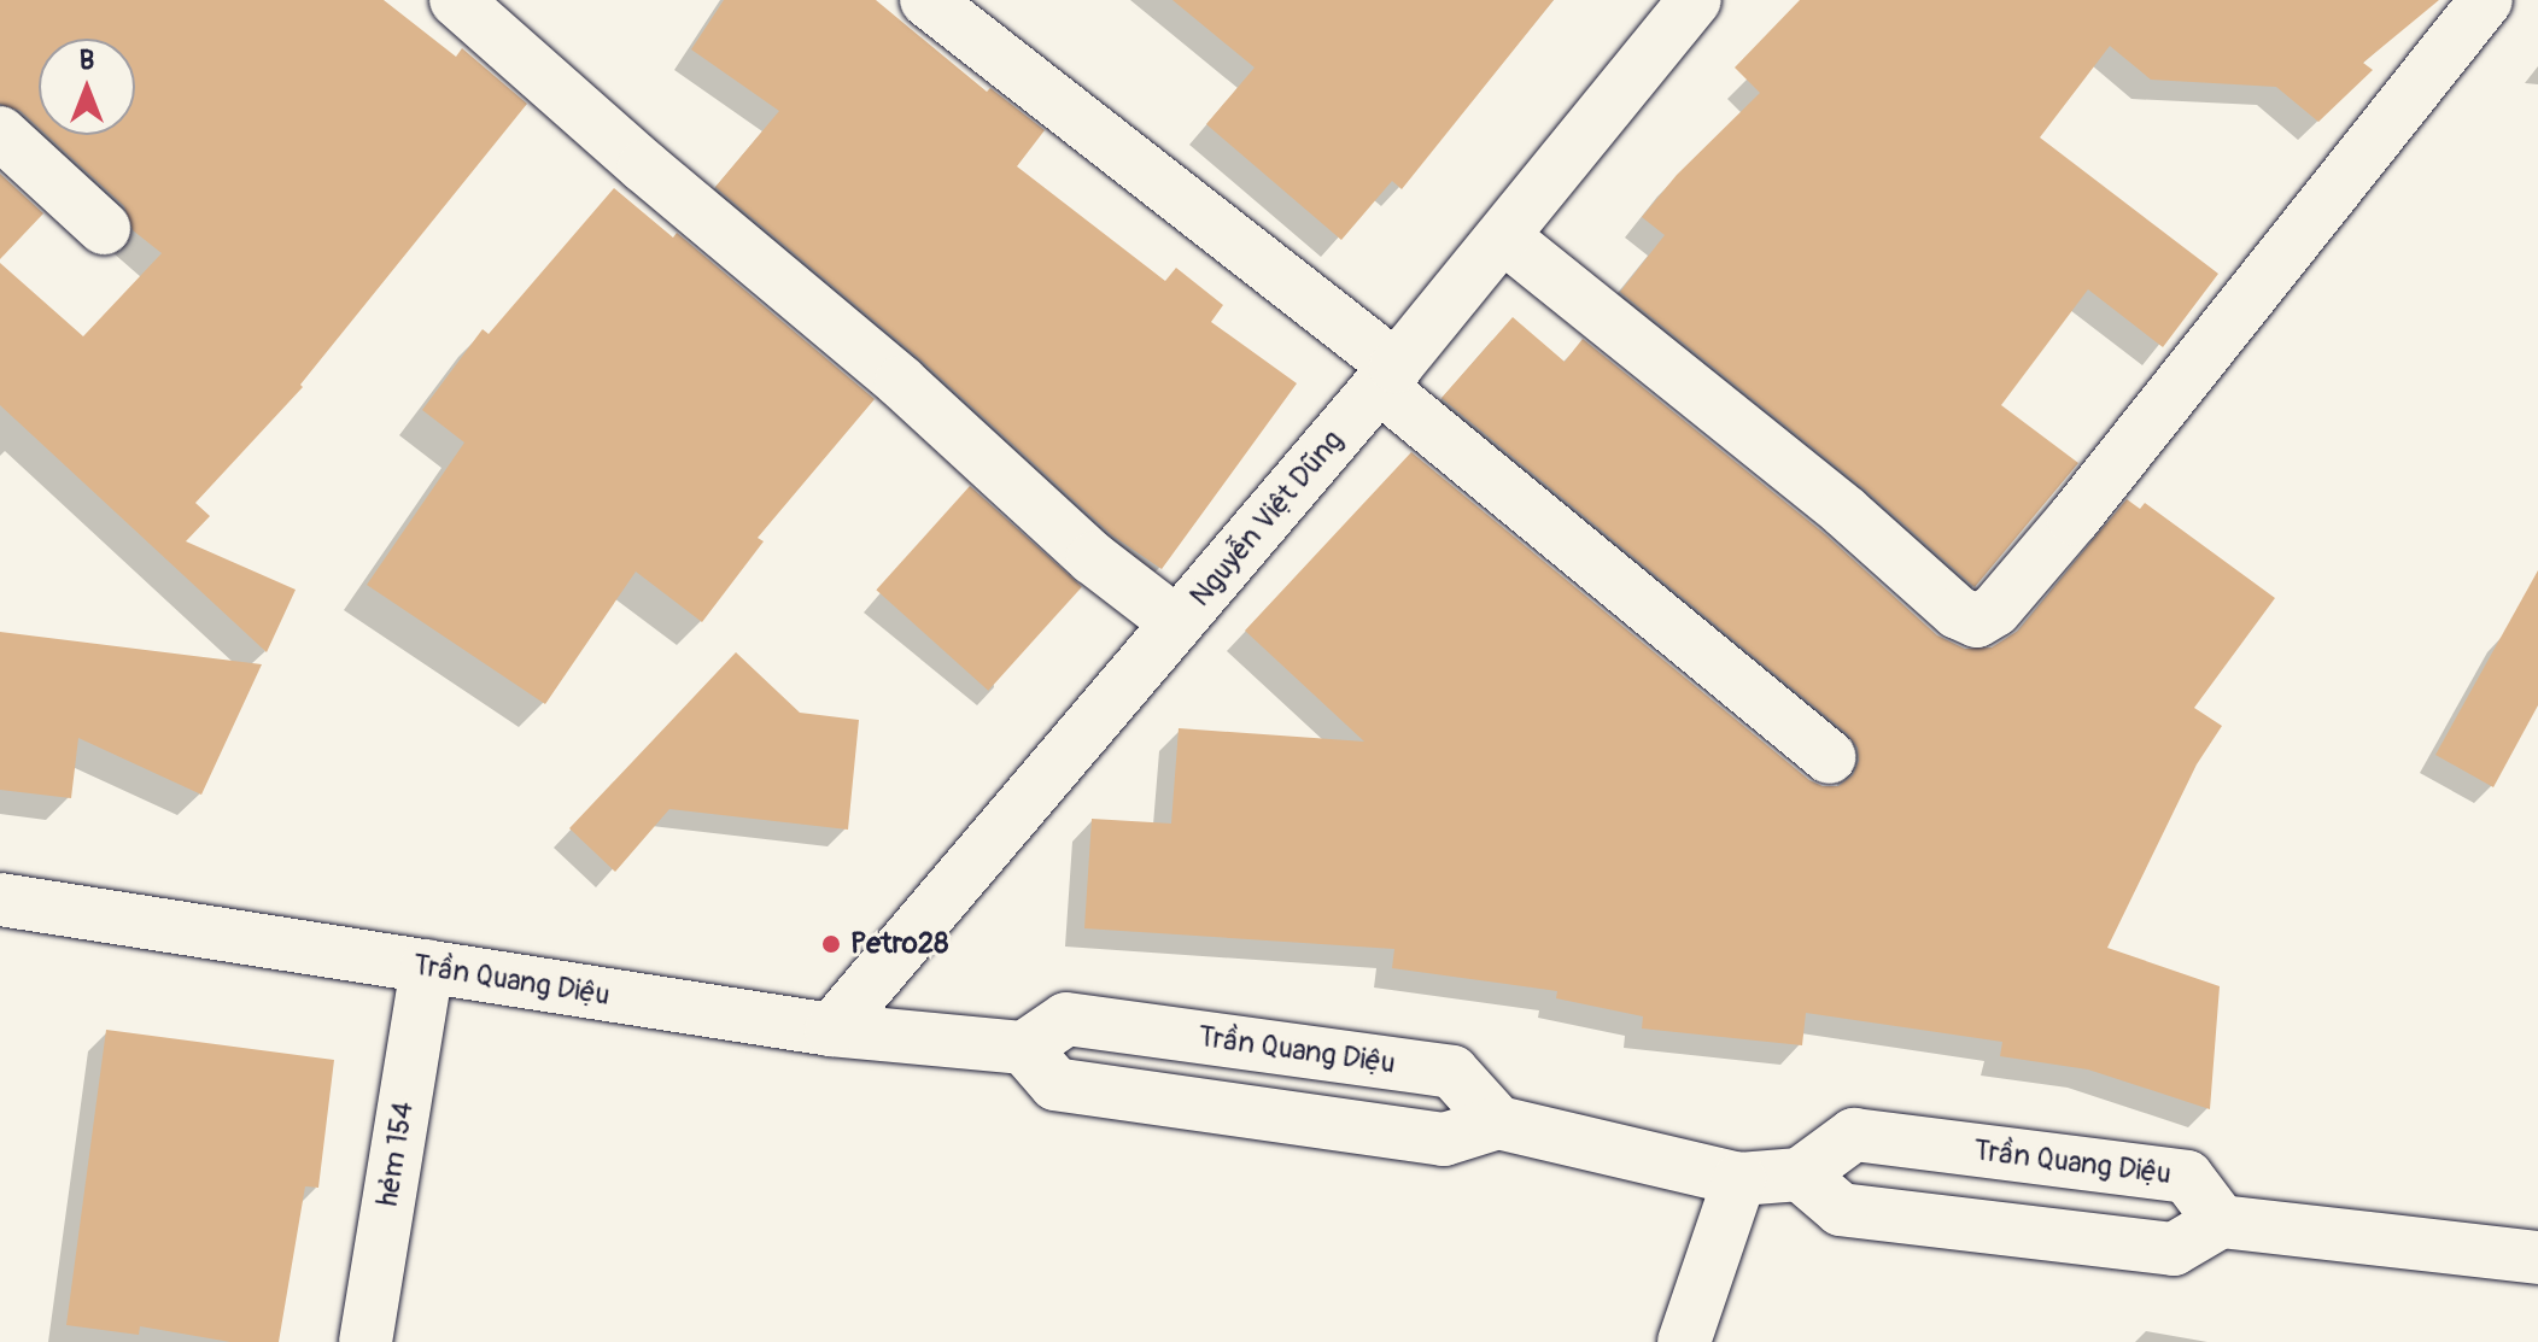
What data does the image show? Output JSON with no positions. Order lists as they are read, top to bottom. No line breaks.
{"streets":{"street":["Nguyễn Việt Dũng","Trần Quang Diệu","hẻm 154"]},"crossings":[["Nguyễn Việt Dũng","Trần Quang Diệu"],["Trần Quang Diệu","hẻm 154"]],"places":["Petro28"],"north":"top"}
